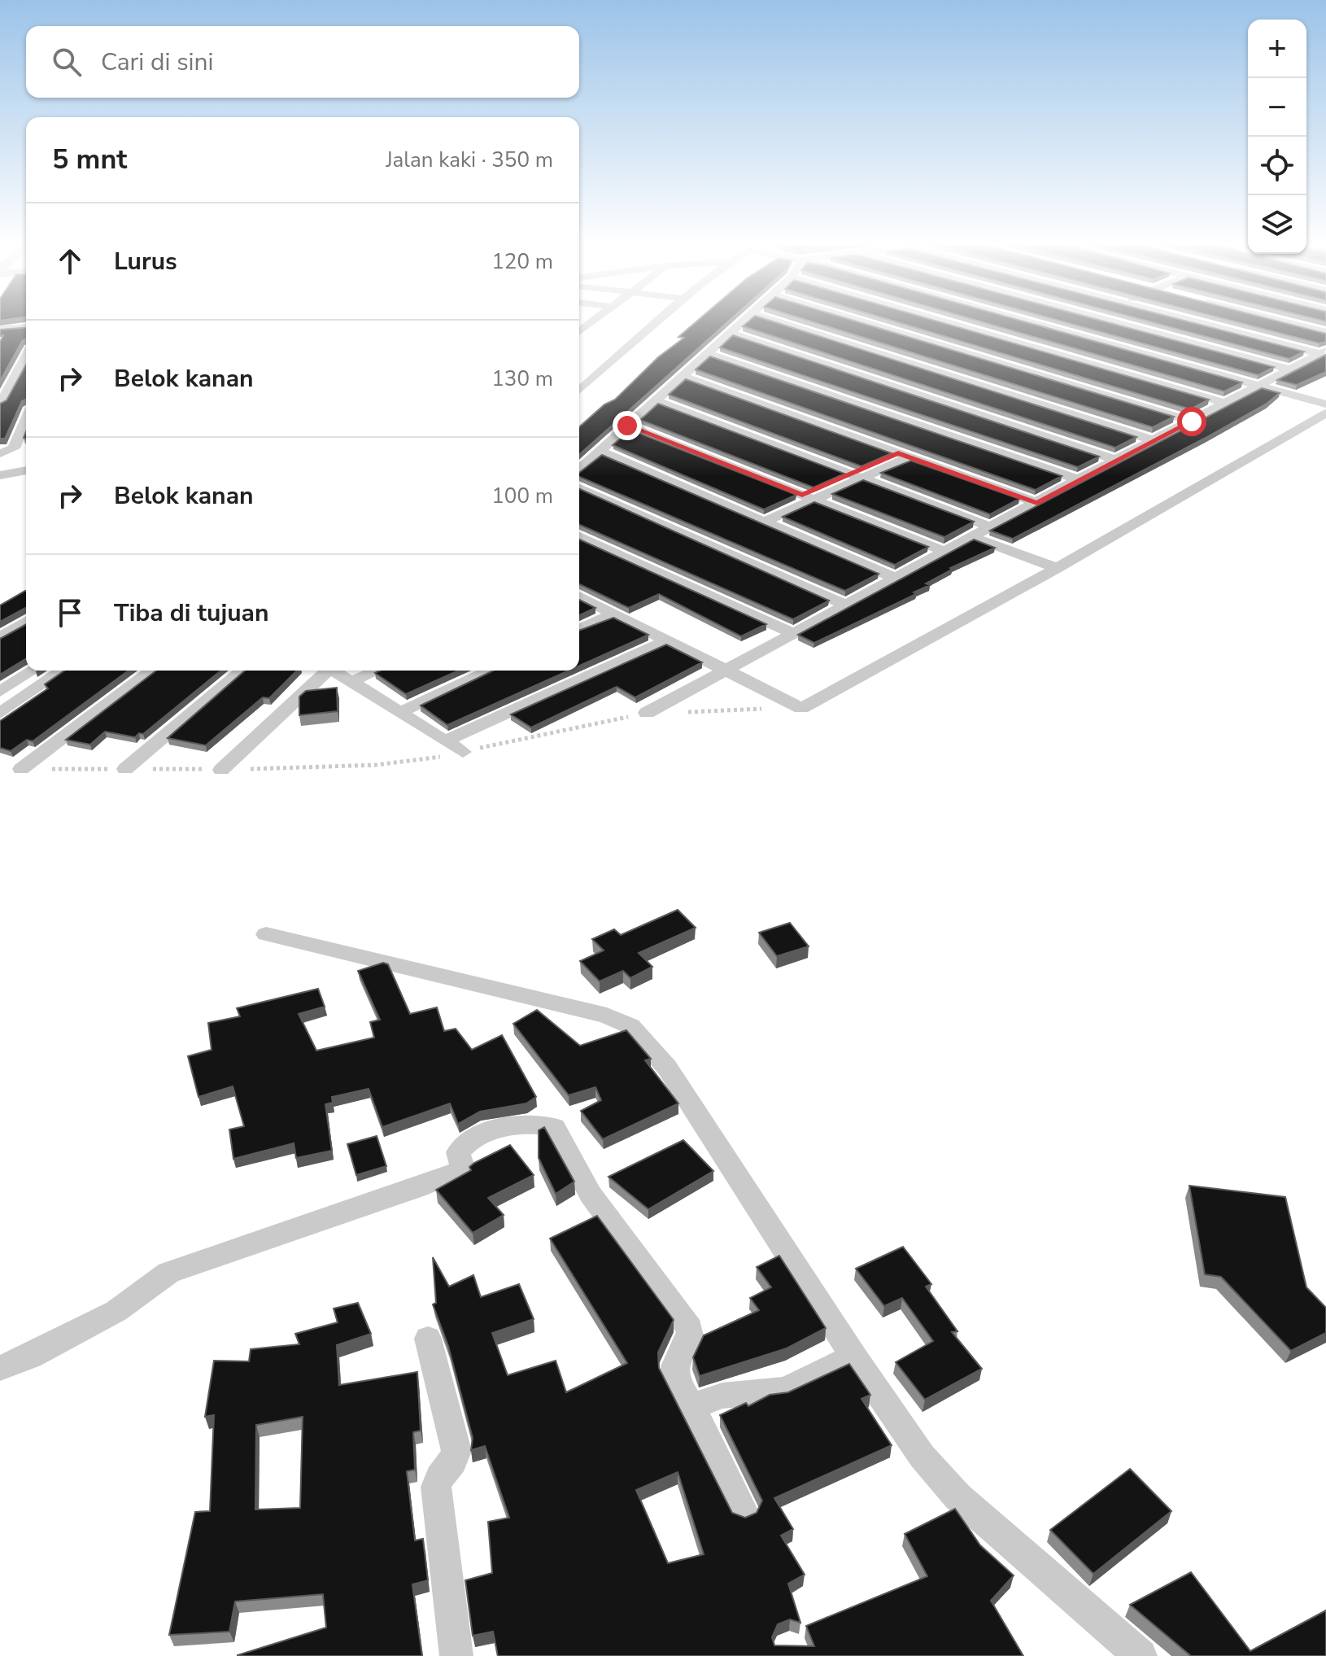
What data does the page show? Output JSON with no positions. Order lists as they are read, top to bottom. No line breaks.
{"page":{"map_buttons":["+","−"],"search":"Cari di sini","heading":["5 mnt","Jalan kaki · 350 m"],"list":[["Lurus","120 m"],["Belok kanan","130 m"],["Belok kanan","100 m"],"Tiba di tujuan"]}}
